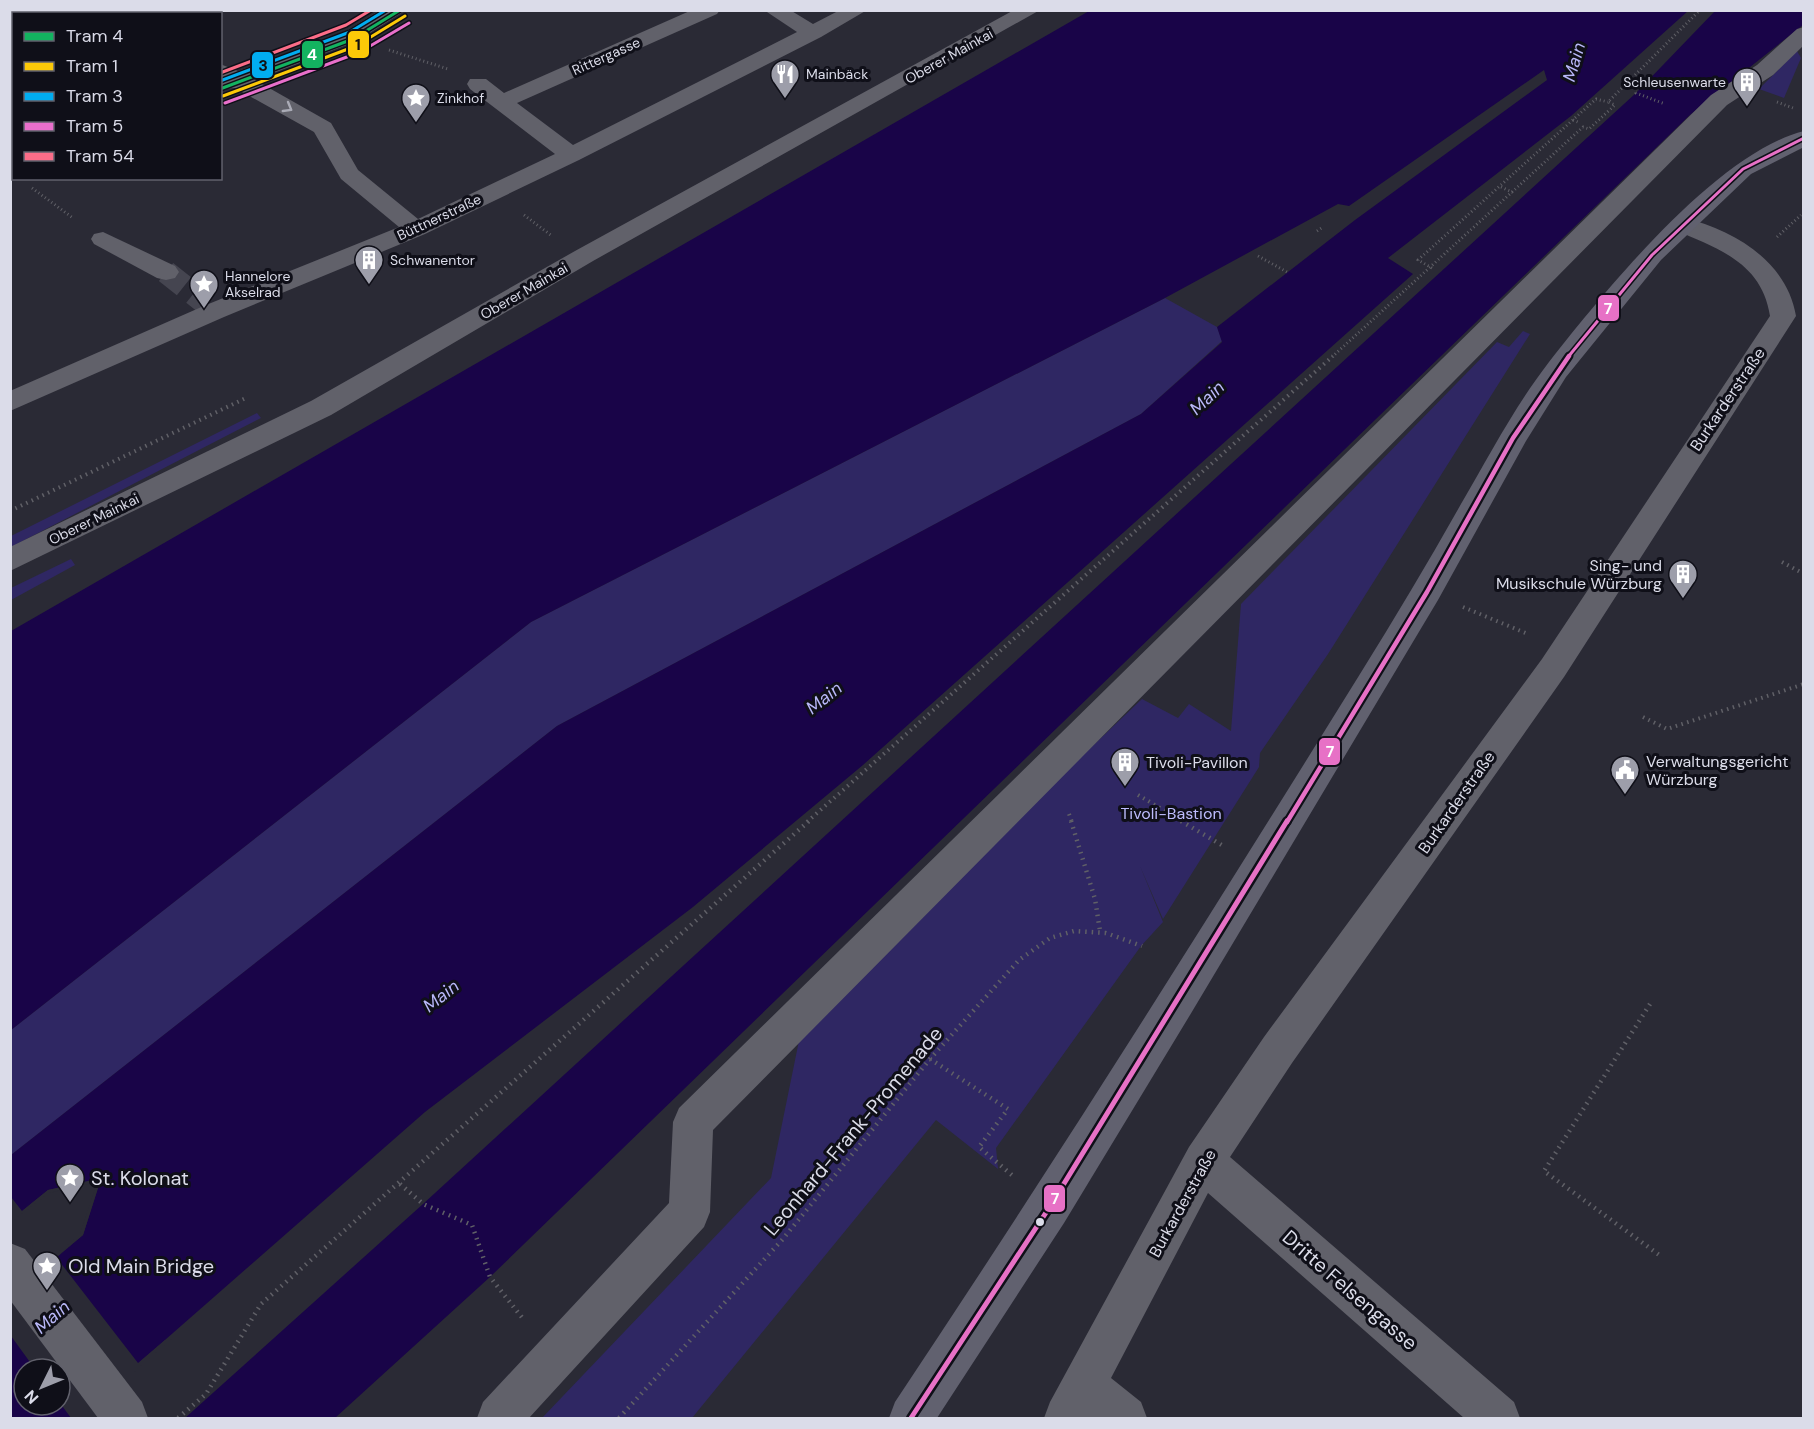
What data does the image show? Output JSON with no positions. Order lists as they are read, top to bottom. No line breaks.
{"streets":{"street":["Rittergasse","Oberer Mainkai","Büttnerstraße","Burkarderstraße","Dritte Felsengasse"],"path":["Leonhard-Frank-Promenade"]},"crossings":[["Burkarderstraße","Dritte Felsengasse"]],"water":["Main"],"parks":["Tivoli-Bastion"],"places":{"restaurant":["Mainbäck"],"building":["Schleusenwarte","Schwanentor","Sing- und Musikschule Würzburg","Tivoli-Pavillon"],"place":["Zinkhof","Hannelore Akselrad","St. Kolonat","Old Main Bridge"],"public building":["Verwaltungsgericht Würzburg"]},"lines":["tram line 4","tram line 3","tram line 54","tram line 1","tram line 5","transit line 7"],"legend":["Tram 4","Tram 1","Tram 3","Tram 5","Tram 54"],"north":"bottom left"}
